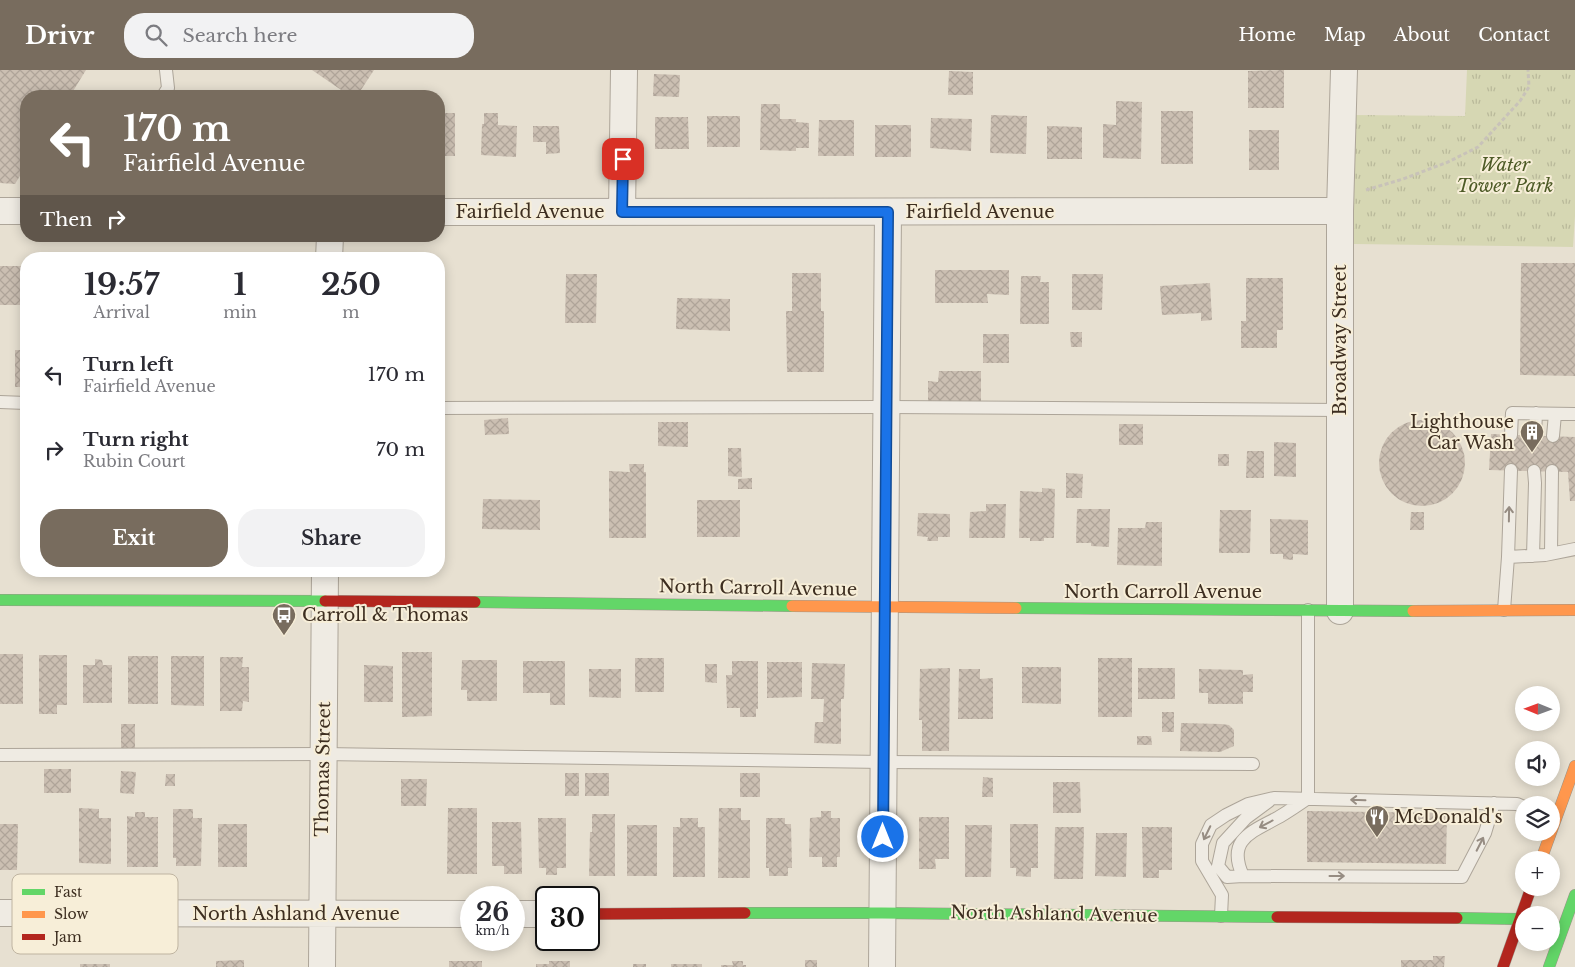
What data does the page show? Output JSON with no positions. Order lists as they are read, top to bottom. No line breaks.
{"streets":{"street":["Fairfield Avenue","Broadway Street","North Carroll Avenue","Thomas Street","North Ashland Avenue"]},"crossings":[["Fairfield Avenue","Broadway Street"],["Broadway Street","North Carroll Avenue"],["North Carroll Avenue","Thomas Street"],["Thomas Street","North Ashland Avenue"]],"parks":["Water Tower Park"],"places":{"building":["Lighthouse Car Wash"],"bus stop":["Carroll & Thomas"],"restaurant":["McDonald's"]},"legend":["Fast","Slow","Jam"],"north":"left","page":{"header":"Drivr","search":"Search here","nav":["Home","Map","About","Contact"],"turn":["170 m","Fairfield Avenue"],"then":"Then","eta":["19:57","Arrival","1","min","250","m"],"list":[{"name":"Turn left","note":"Fairfield Avenue","value":"170 m"},{"name":"Turn right","note":"Rubin Court","value":"70 m"}],"buttons":["Exit","Share"],"map_buttons":["+","−"],"speed":"26 km/h","limit":"30"}}
